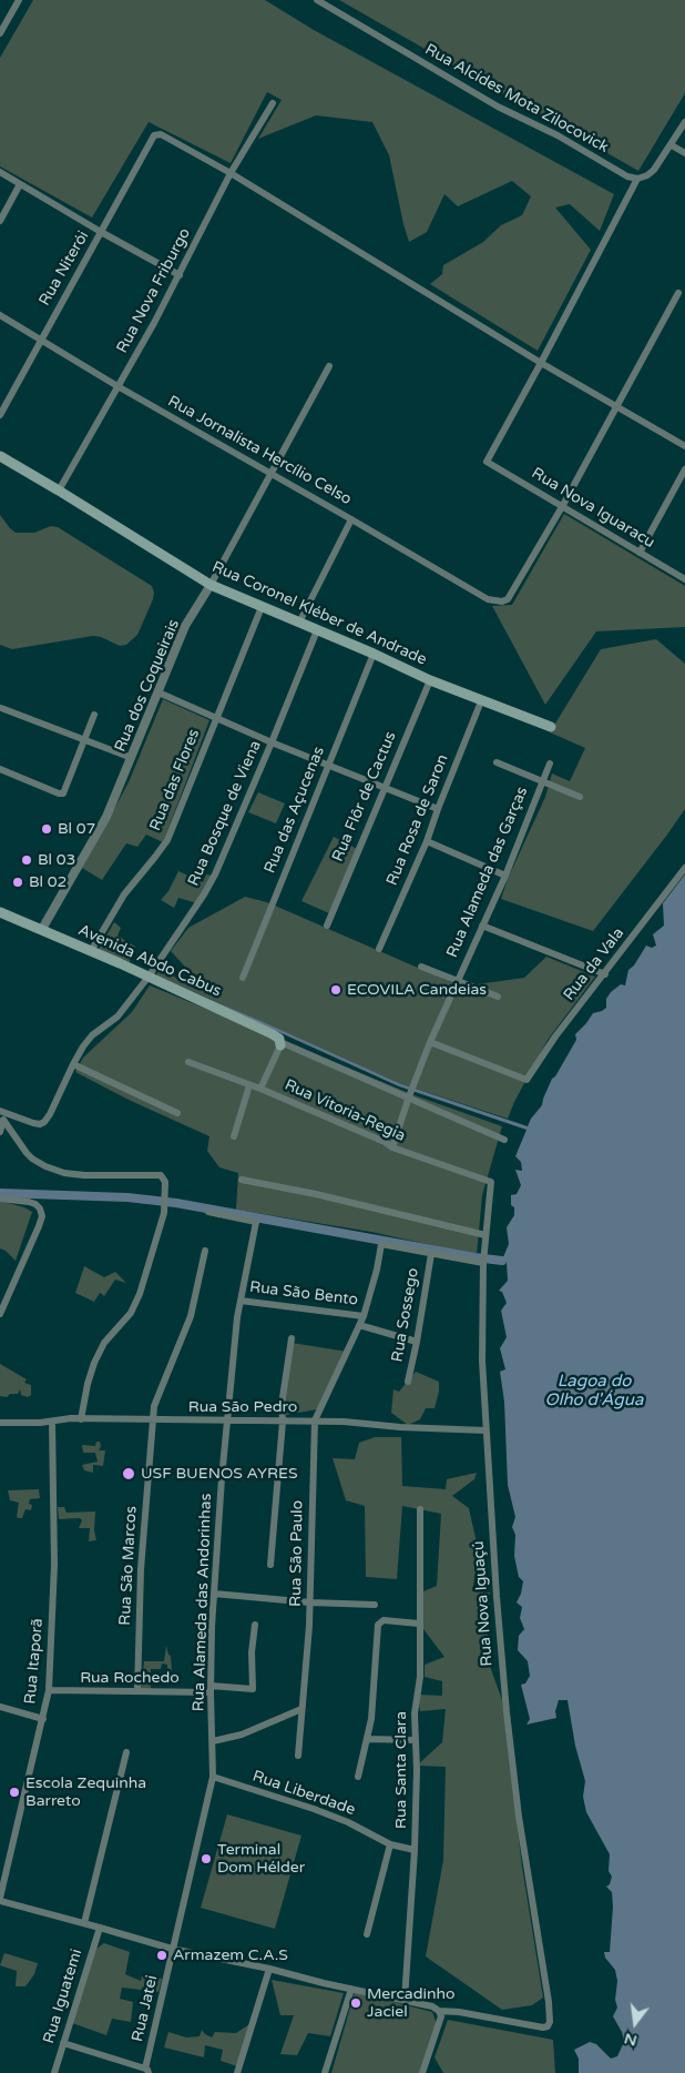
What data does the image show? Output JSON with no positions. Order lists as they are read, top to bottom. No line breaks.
{"streets":{"main road":["Rua Coronel Kléber de Andrade","Avenida Abdo Cabus"],"street":["Rua Alcídes Mota Zilocovick","Rua Niterói","Rua Nova Friburgo","Rua Jornalista Hercílio Celso","Rua Nova Iguaracu","Rua dos Coqueirais","Rua das Flores","Rua Flôr de Cactus","Rua das Açucenas","Rua Bosque de Viena","Rua Rosa de Saron","Rua Alameda das Garças","Rua da Vala","Rua Vitoria-Regia","Rua São Bento","Rua Sossego","Rua São Pedro","Rua São Paulo","Rua São Marcos","Rua Alameda das Andorinhas","Rua Nova Iguaçú","Rua Itaporã","Rua Rochedo","Rua Santa Clara","Rua Liberdade","Rua Iguatemi","Rua Jatei"]},"crossings":[["Rua Niterói","Rua Nova Friburgo"],["Rua Niterói","Rua Jornalista Hercílio Celso"],["Rua Nova Friburgo","Rua Jornalista Hercílio Celso"],["Rua Nova Friburgo","Rua Coronel Kléber de Andrade"],["Rua Jornalista Hercílio Celso","Rua Nova Iguaracu"],["Rua Jornalista Hercílio Celso","Rua dos Coqueirais"],["Rua Coronel Kléber de Andrade","Rua dos Coqueirais"],["Rua Coronel Kléber de Andrade","Rua das Flores"],["Rua Coronel Kléber de Andrade","Rua Flôr de Cactus"],["Rua Coronel Kléber de Andrade","Rua das Açucenas"],["Rua Coronel Kléber de Andrade","Rua Bosque de Viena"],["Rua Coronel Kléber de Andrade","Rua Rosa de Saron"],["Rua dos Coqueirais","Avenida Abdo Cabus"],["Rua das Flores","Avenida Abdo Cabus"],["Rua Bosque de Viena","Avenida Abdo Cabus"],["Rua Alameda das Garças","Rua da Vala"],["Rua Alameda das Garças","Rua Vitoria-Regia"],["Rua Vitoria-Regia","Rua Nova Iguaçú"],["Rua São Bento","Rua São Paulo"],["Rua São Bento","Rua Alameda das Andorinhas"],["Rua Sossego","Rua São Paulo"],["Rua São Pedro","Rua São Paulo"],["Rua São Pedro","Rua São Marcos"],["Rua São Pedro","Rua Alameda das Andorinhas"],["Rua São Pedro","Rua Nova Iguaçú"],["Rua São Pedro","Rua Itaporã"],["Rua São Marcos","Rua Rochedo"],["Rua Alameda das Andorinhas","Rua Rochedo"],["Rua Alameda das Andorinhas","Rua Liberdade"],["Rua Alameda das Andorinhas","Rua Jatei"],["Rua Itaporã","Rua Rochedo"],["Rua Santa Clara","Rua Liberdade"]],"water":["Lagoa do Olho d'Água"],"places":["Bl 07","Bl 03","Bl 02","ECOVILA Candeias","USF BUENOS AYRES","Escola Zequinha Barreto","Terminal Dom Hélder","Armazem C.A.S","Mercadinho Jaciel"],"north":"bottom"}
